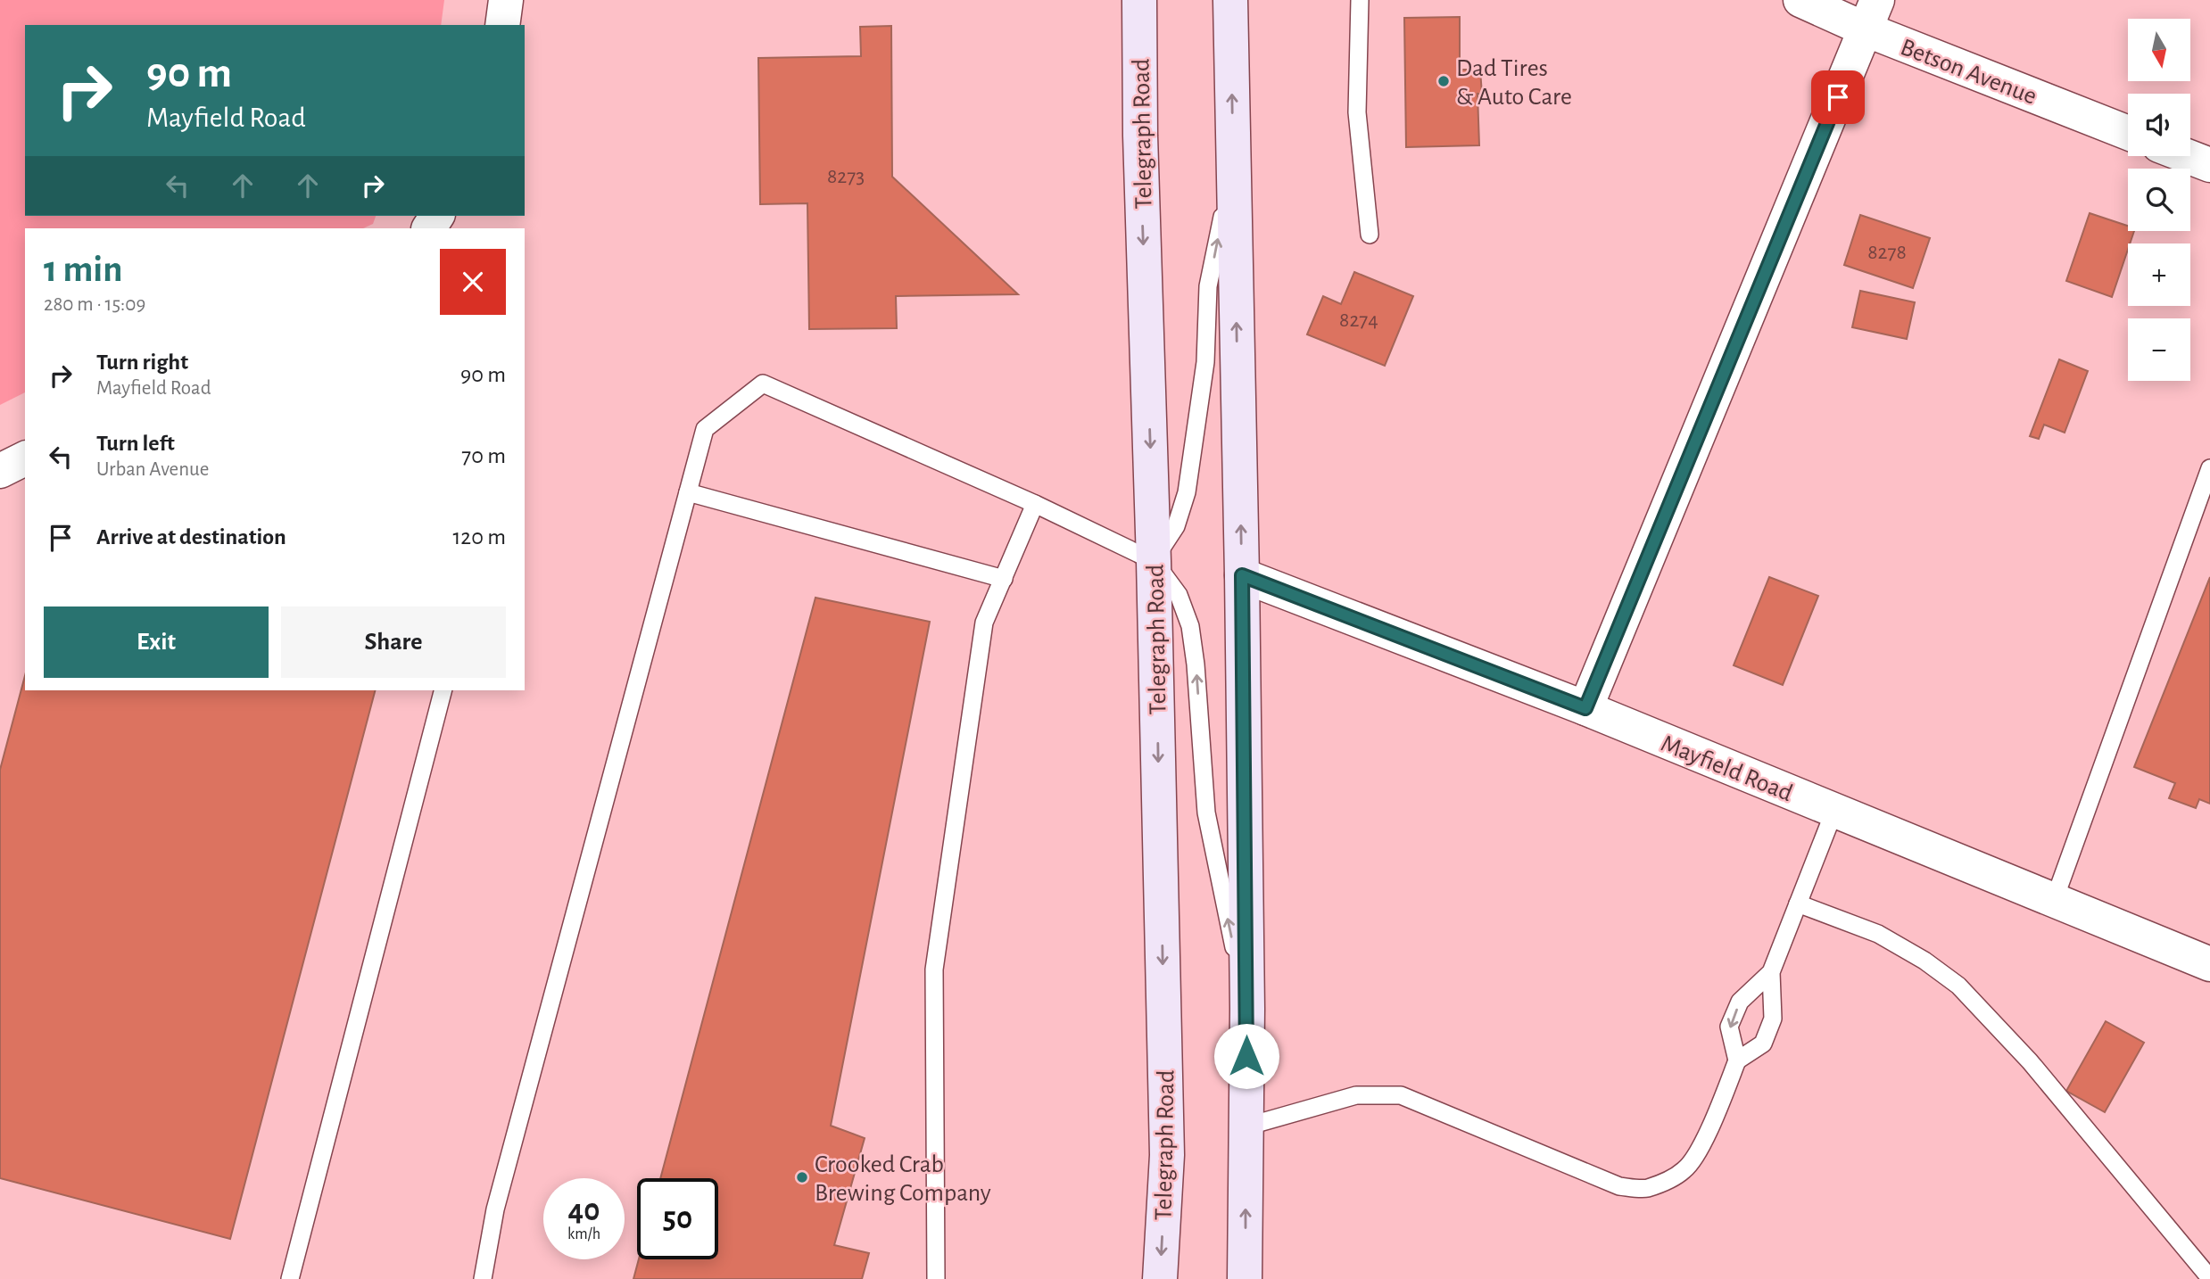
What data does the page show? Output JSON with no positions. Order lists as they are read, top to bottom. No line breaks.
{"streets":{"main road":["Telegraph Road"],"street":["Betson Avenue","Mayfield Road"]},"places":["Dad Tires & Auto Care","Crooked Crab Brewing Company"],"house_numbers":["8273","8278","8274"],"north":"bottom","page":{"map_buttons":["+","−"],"turn":["90 m","Mayfield Road"],"heading":["1 min","280 m · 15:09"],"list":[{"name":"Turn right","note":"Mayfield Road","value":"90 m"},{"name":"Turn left","note":"Urban Avenue","value":"70 m"},{"name":"Arrive at destination","value":"120 m"}],"buttons":["Exit","Share"],"speed":"40 km/h","limit":"50"}}
